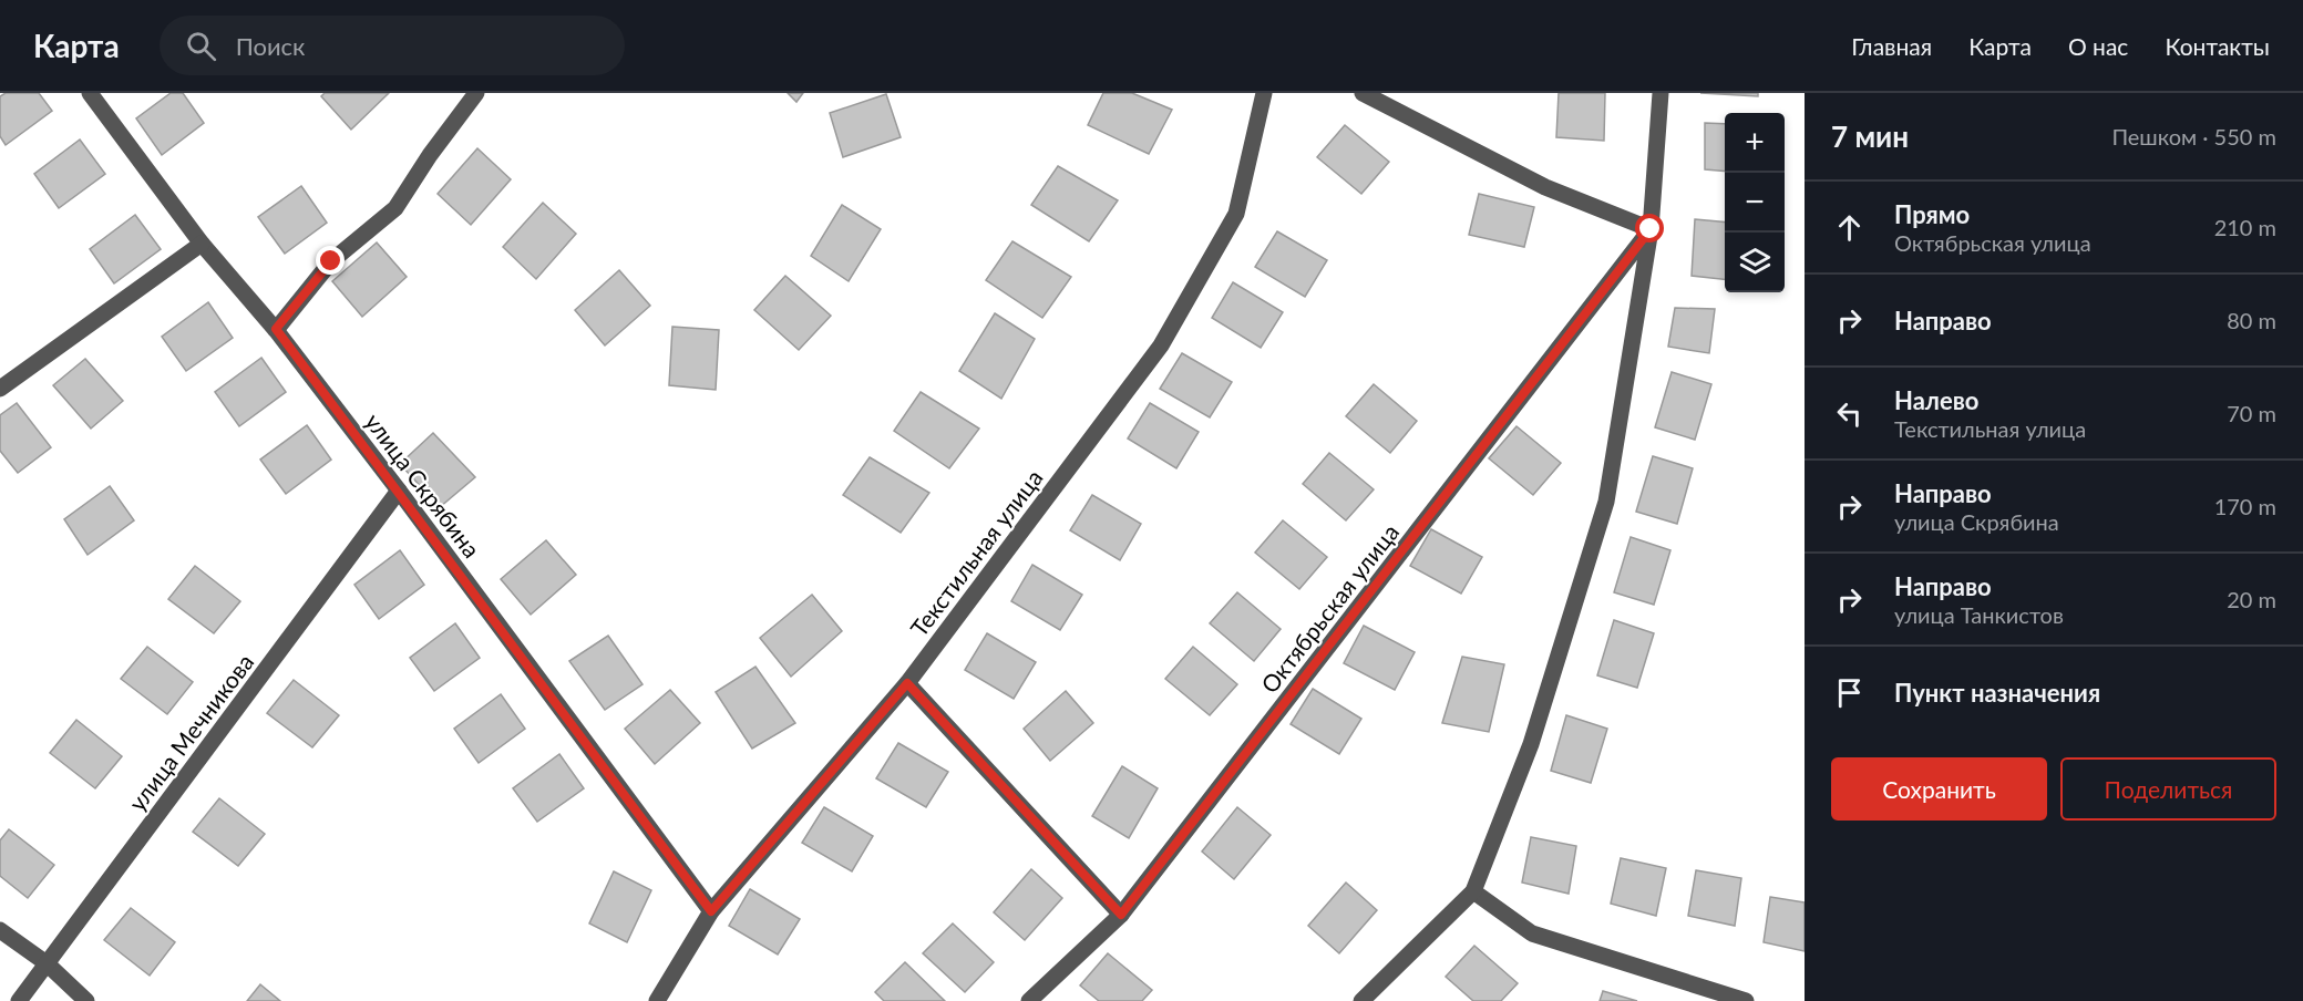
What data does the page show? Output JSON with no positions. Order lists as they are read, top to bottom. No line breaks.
{"streets":{"street":["улица Скрябина","Текстильная улица","Октябрьская улица","улица Мечникова"]},"crossings":[["улица Скрябина","Текстильная улица"],["улица Скрябина","улица Мечникова"]],"page":{"header":"Карта","search":"Поиск","nav":["Главная","Карта","О нас","Контакты"],"heading":["7 мин","Пешком · 550 m"],"map_buttons":["+","−"],"list":[["Прямо","Октябрьская улица","210 m"],["Направо","80 m"],["Налево","Текстильная улица","70 m"],["Направо","улица Скрябина","170 m"],["Направо","улица Танкистов","20 m"],"Пункт назначения"],"buttons":["Сохранить","Поделиться"]}}
